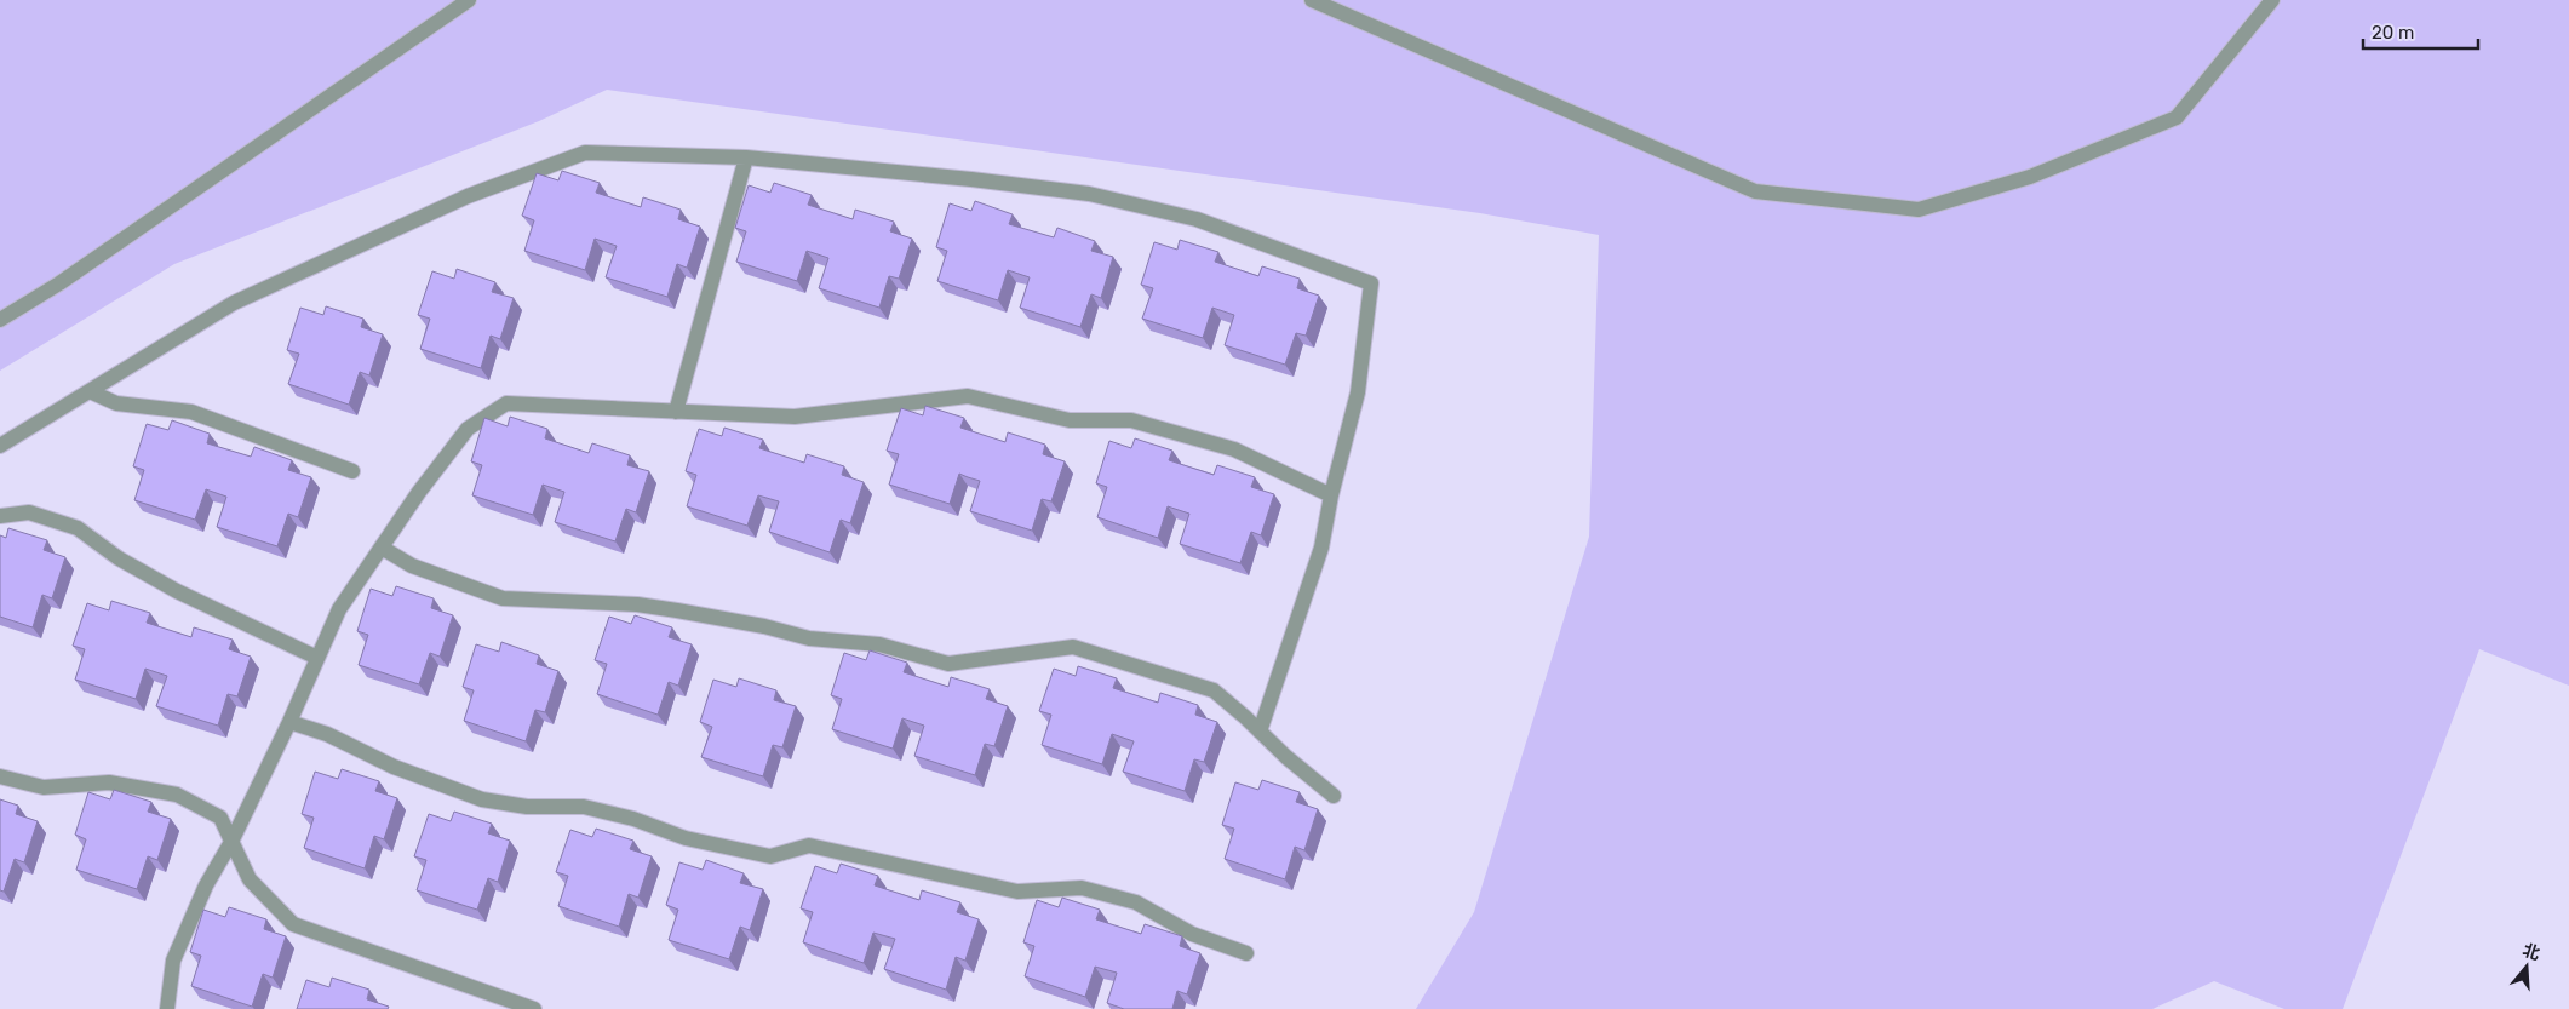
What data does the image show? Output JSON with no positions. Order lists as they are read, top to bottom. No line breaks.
{"scale_bar":"20 m","north":"top"}
